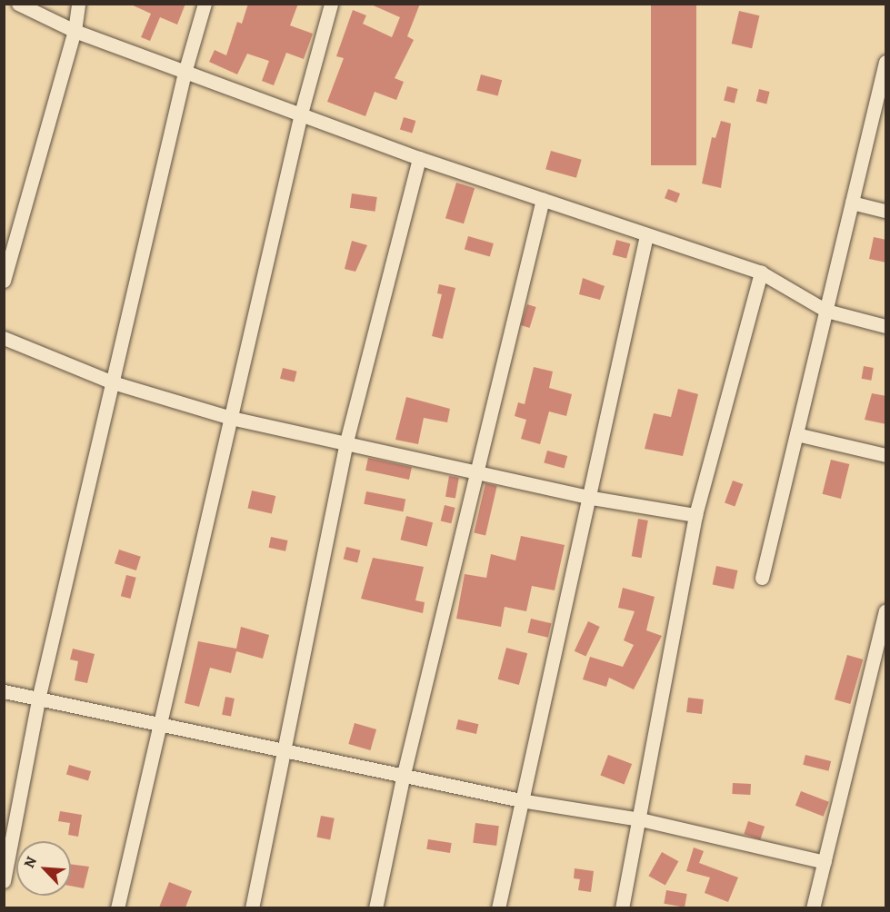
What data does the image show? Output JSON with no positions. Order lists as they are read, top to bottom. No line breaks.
{"north":"top left"}
